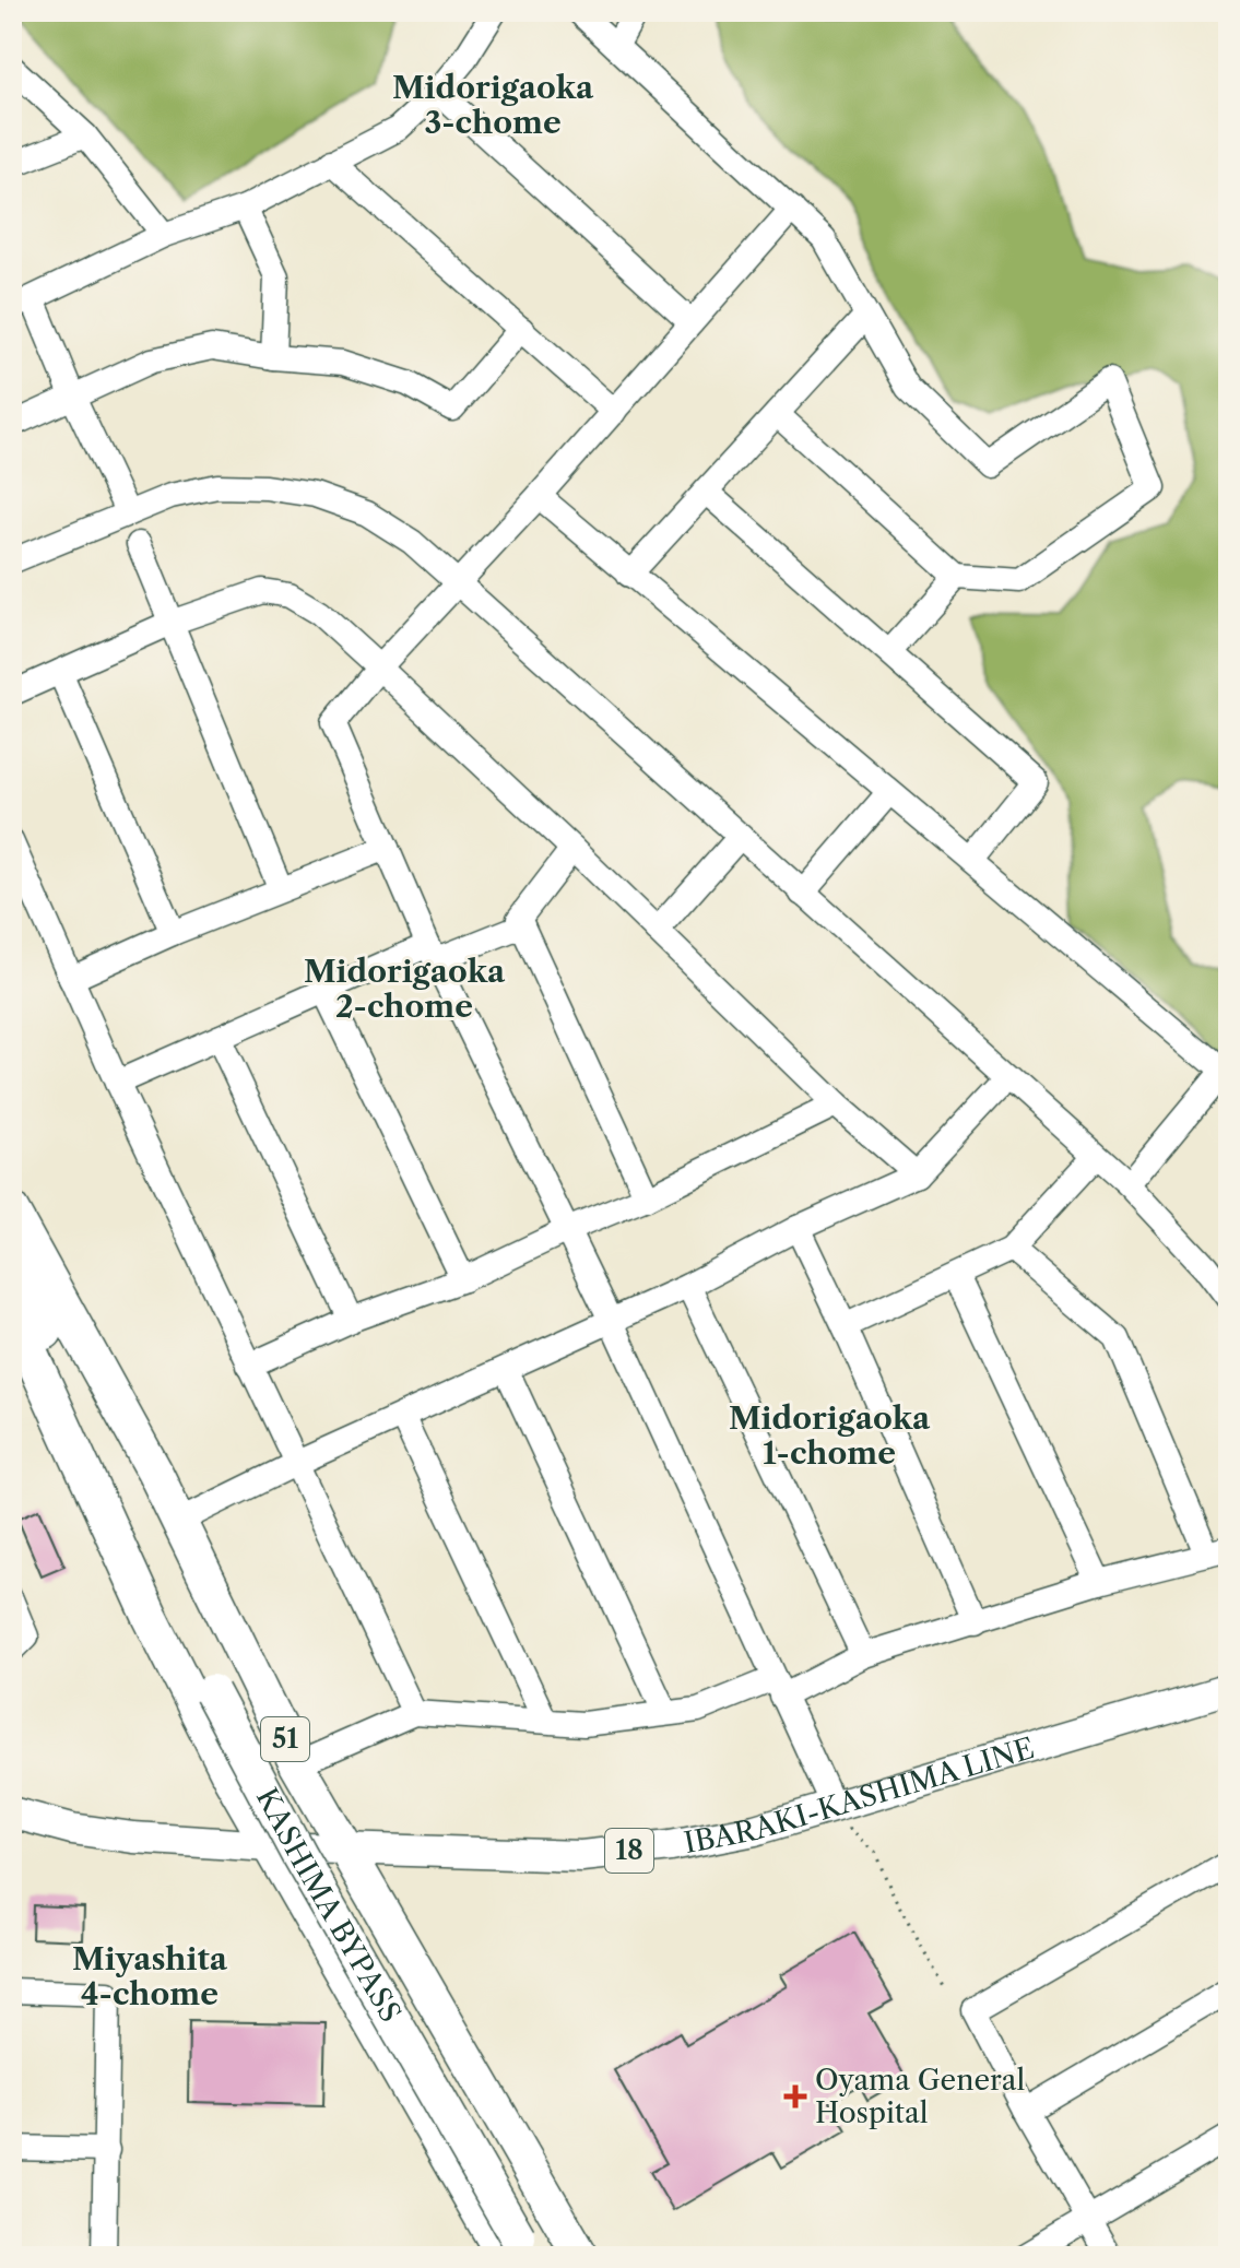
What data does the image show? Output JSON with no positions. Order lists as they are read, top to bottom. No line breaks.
{"streets":{"highway":["51","KASHIMA BYPASS"],"main road":["IBARAKI-KASHIMA LINE","18"]},"crossings":[["51","IBARAKI-KASHIMA LINE"],["51","KASHIMA BYPASS"]],"districts":["Midorigaoka 3-chome","Midorigaoka 2-chome","Midorigaoka 1-chome","Miyashita 4-chome"],"places":{"health":["Oyama General Hospital"]}}
